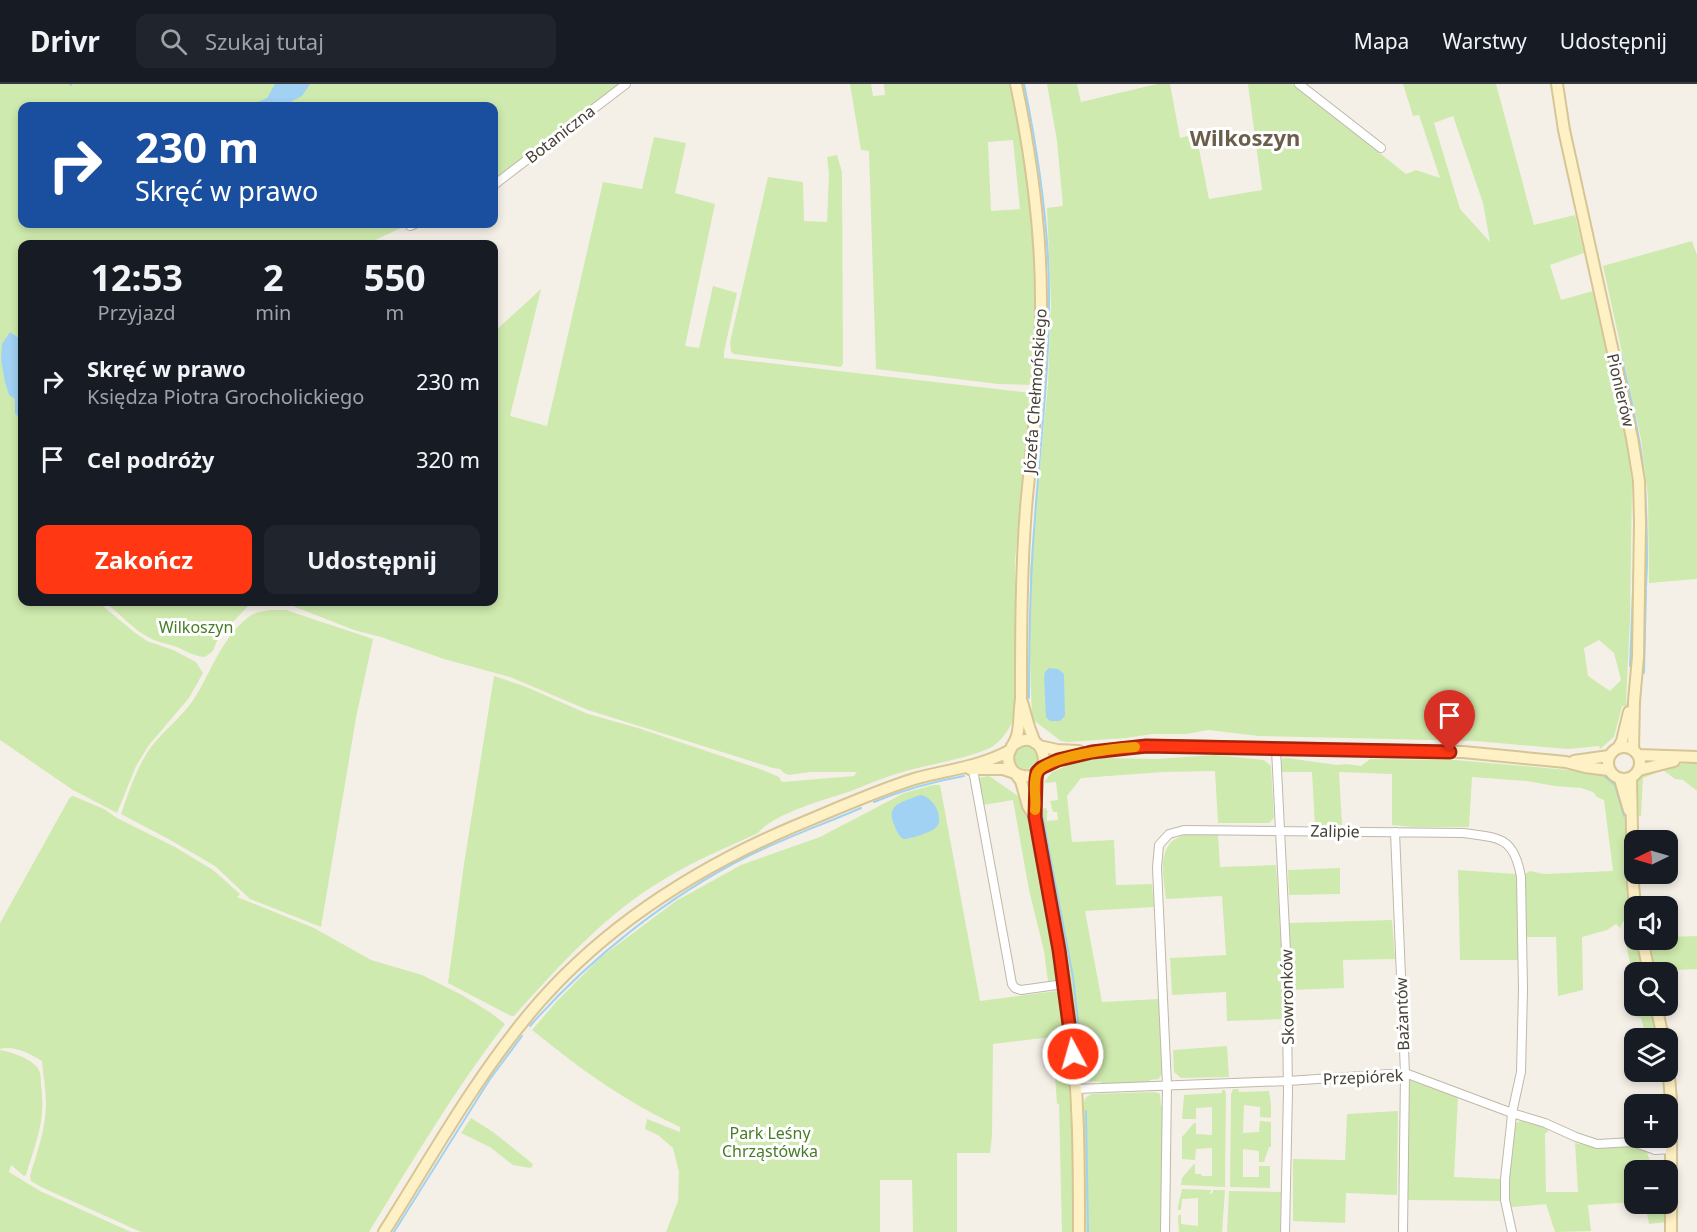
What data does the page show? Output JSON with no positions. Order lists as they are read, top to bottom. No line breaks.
{"streets":{"street":["Botaniczna","Pionierów","Józefa Chełmońskiego","Zalipie","Skowronków","Bażantów","Przepiórek"]},"crossings":[["Zalipie","Skowronków"],["Zalipie","Bażantów"],["Zalipie","Przepiórek"],["Skowronków","Przepiórek"],["Bażantów","Przepiórek"]],"districts":["Wilkoszyn"],"parks":["Wilkoszyn","Park Leśny Chrząstówka"],"north":"left","page":{"header":"Drivr","search":"Szukaj tutaj","nav":["Mapa","Warstwy","Udostępnij"],"turn":["230 m","Skręć w prawo"],"eta":["12:53","Przyjazd","2","min","550","m"],"list":[{"name":"Skręć w prawo","note":"Księdza Piotra Grocholickiego","value":"230 m"},{"name":"Cel podróży","value":"320 m"}],"buttons":["Zakończ","Udostępnij"],"map_buttons":["+","−"]}}
